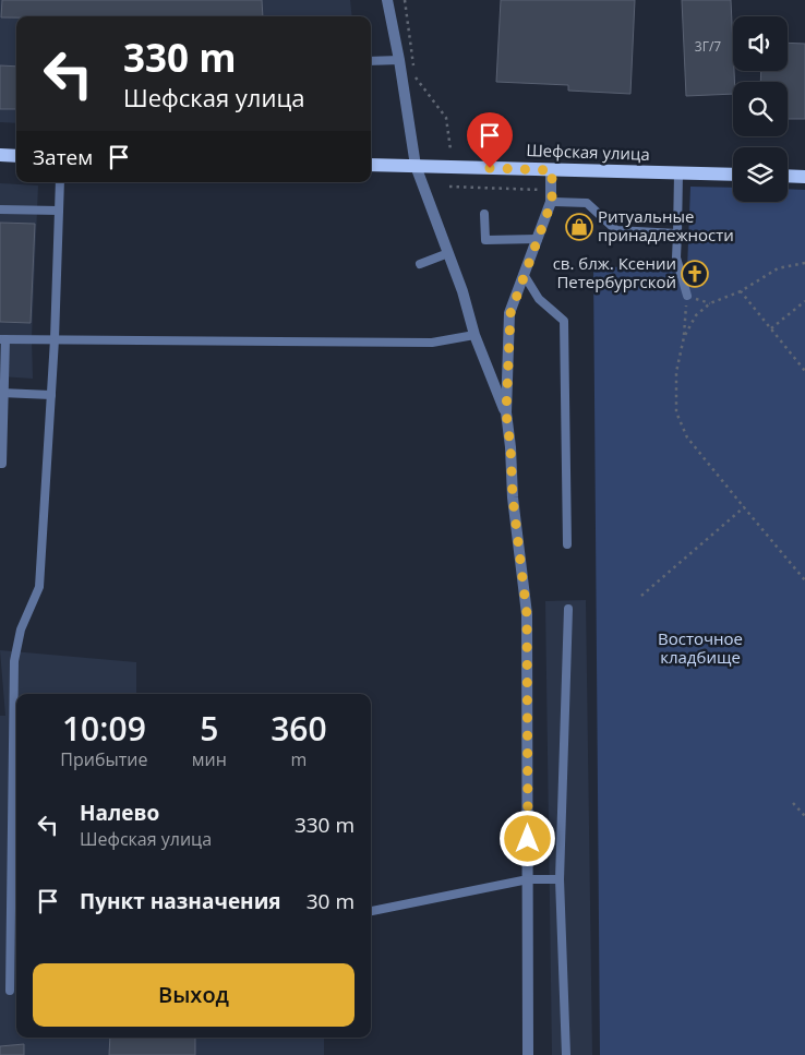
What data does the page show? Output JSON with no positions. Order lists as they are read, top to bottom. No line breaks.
{"streets":{"main road":["Шефская улица"]},"parks":["Восточное кладбище"],"places":{"shop":["Ритуальные принадлежности"],"church":["св. блж. Ксении Петербургской"]},"house_numbers":["3Г/7"],"page":{"turn":["330 m","Шефская улица"],"then":"Затем","eta":["10:09","Прибытие","5","мин","360","m"],"list":[{"name":"Налево","note":"Шефская улица","value":"330 m"},{"name":"Пункт назначения","value":"30 m"}],"buttons":"Выход"}}
